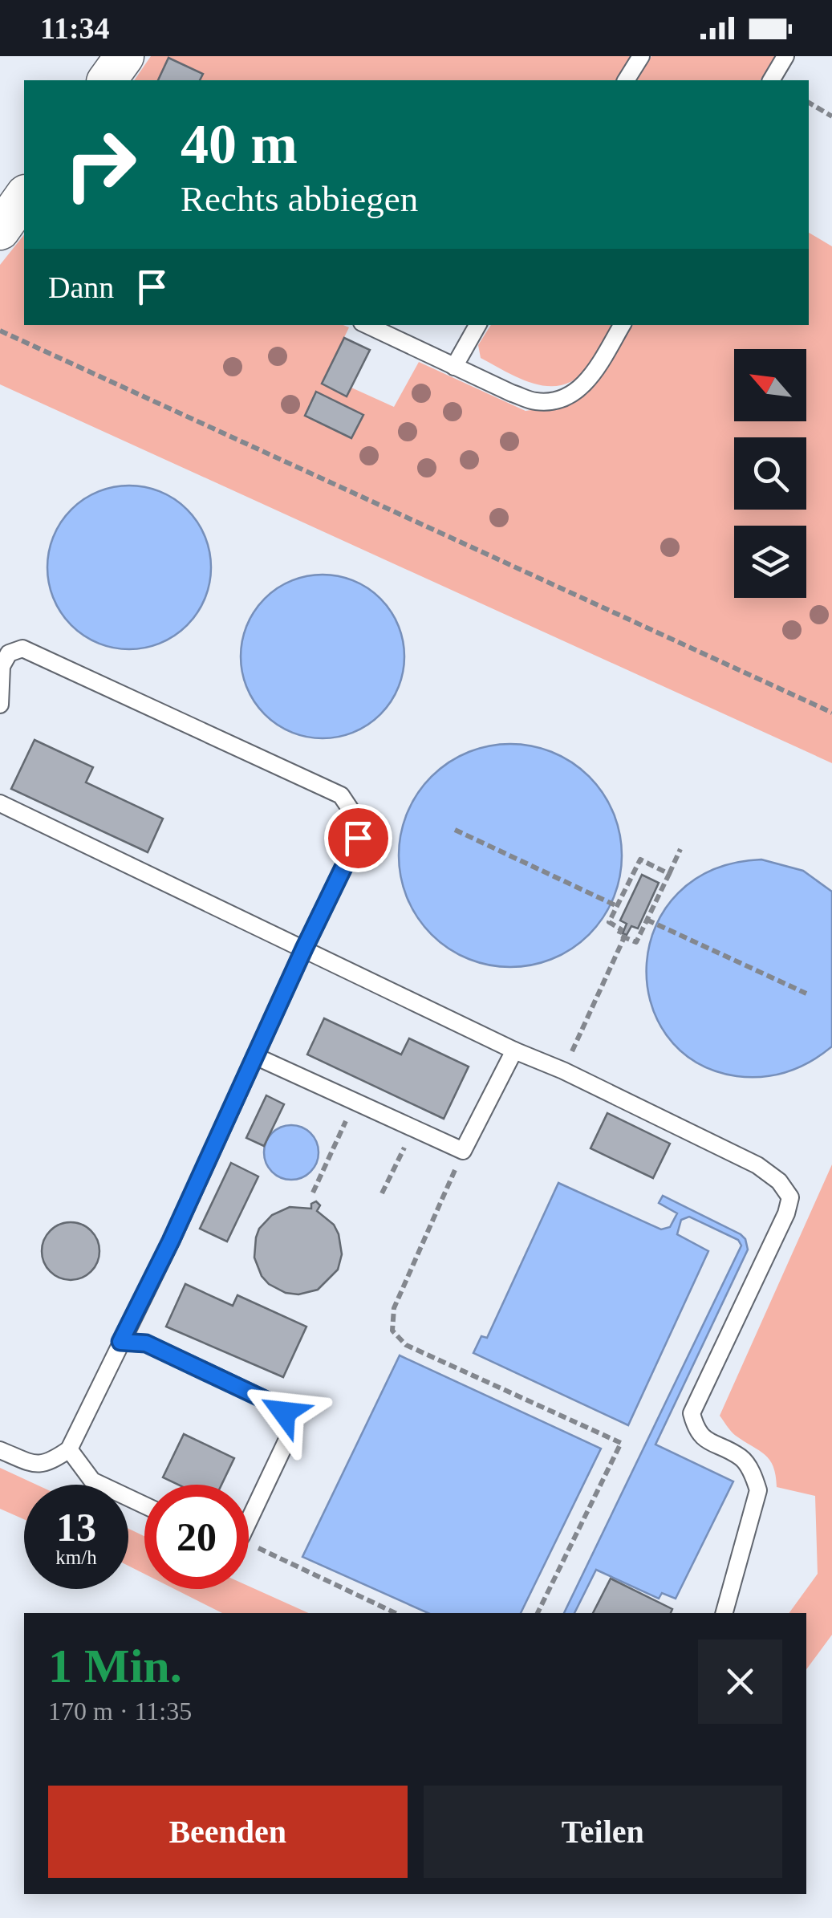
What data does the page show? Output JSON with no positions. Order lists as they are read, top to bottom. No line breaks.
{"north":"top left","page":{"status":"11:34","turn":["40 m","Rechts abbiegen"],"then":"Dann","speed":"13 km/h","limit":"20","heading":["1 Min.","170 m · 11:35"],"buttons":["Beenden","Teilen"]}}
